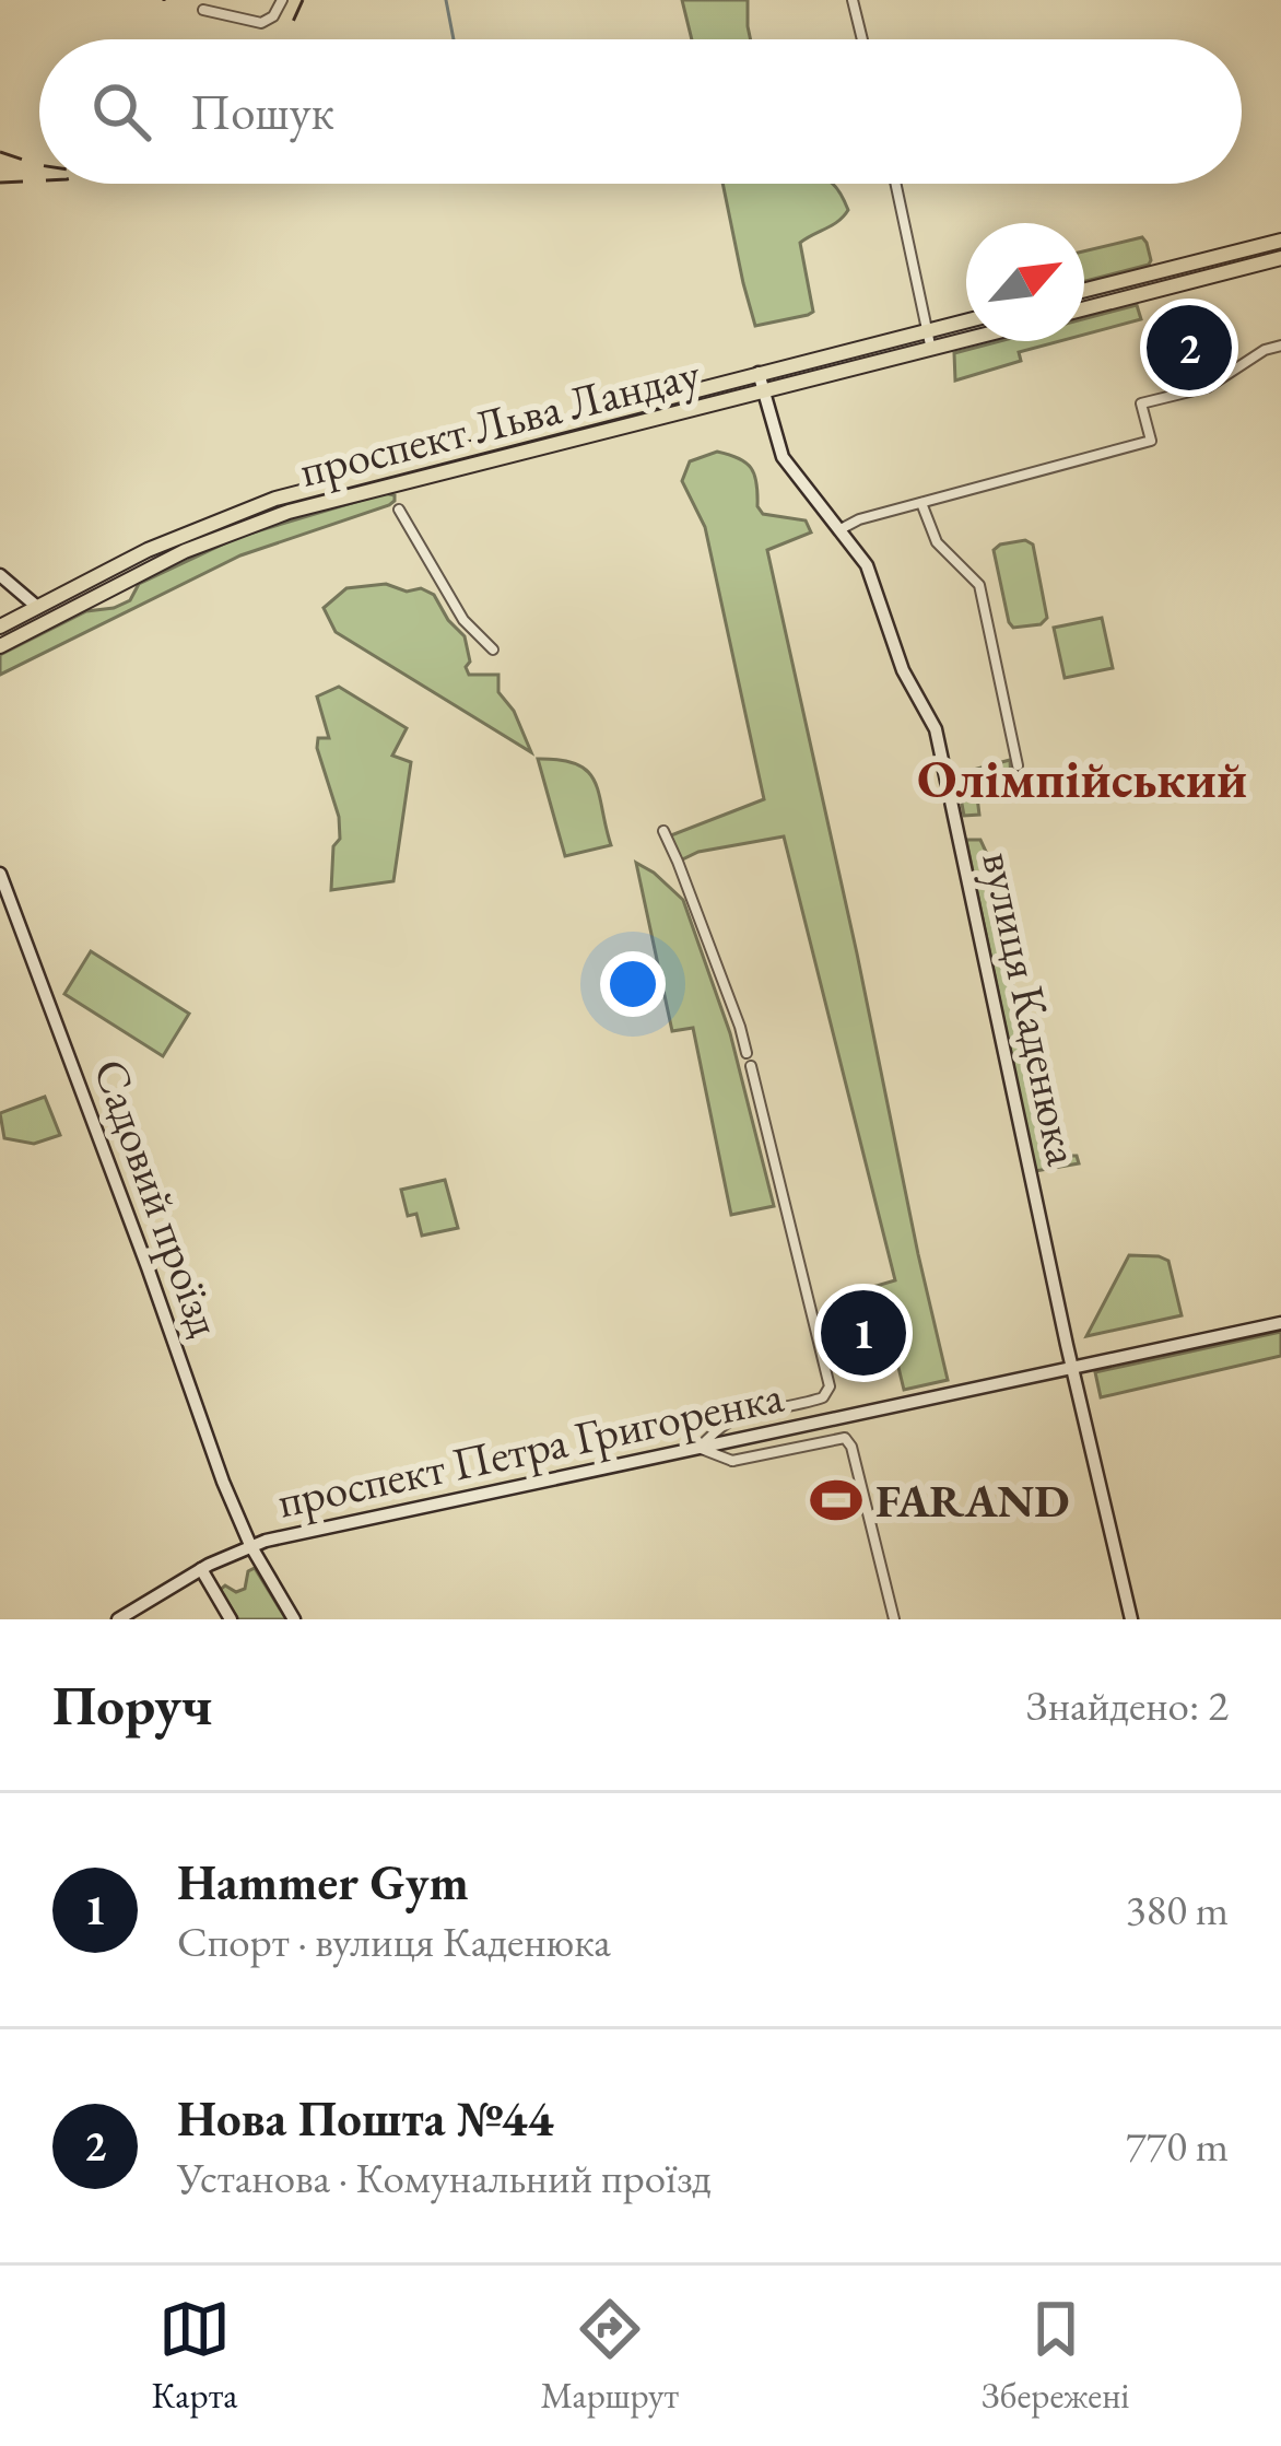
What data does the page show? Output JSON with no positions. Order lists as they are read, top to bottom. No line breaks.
{"streets":{"main road":["проспект Льва Ландау"],"street":["вулиця Каденюка","Садовий проїзд","проспект Петра Григоренка"]},"crossings":[["проспект Льва Ландау","вулиця Каденюка"],["вулиця Каденюка","проспект Петра Григоренка"],["Садовий проїзд","проспект Петра Григоренка"]],"districts":["Олімпійський"],"places":{"sports":["FARAND"]},"north":"top right","page":{"search":"Пошук","pins":["2","1"],"heading":["Поруч","Знайдено: 2"],"list":[{"mark":"1","name":"Hammer Gym","note":"Спорт · вулиця Каденюка","value":"380 m"},{"mark":"2","name":"Нова Пошта №44","note":"Установа · Комунальний проїзд","value":"770 m"}],"nav":["Карта","Маршрут","Збережені"]}}
